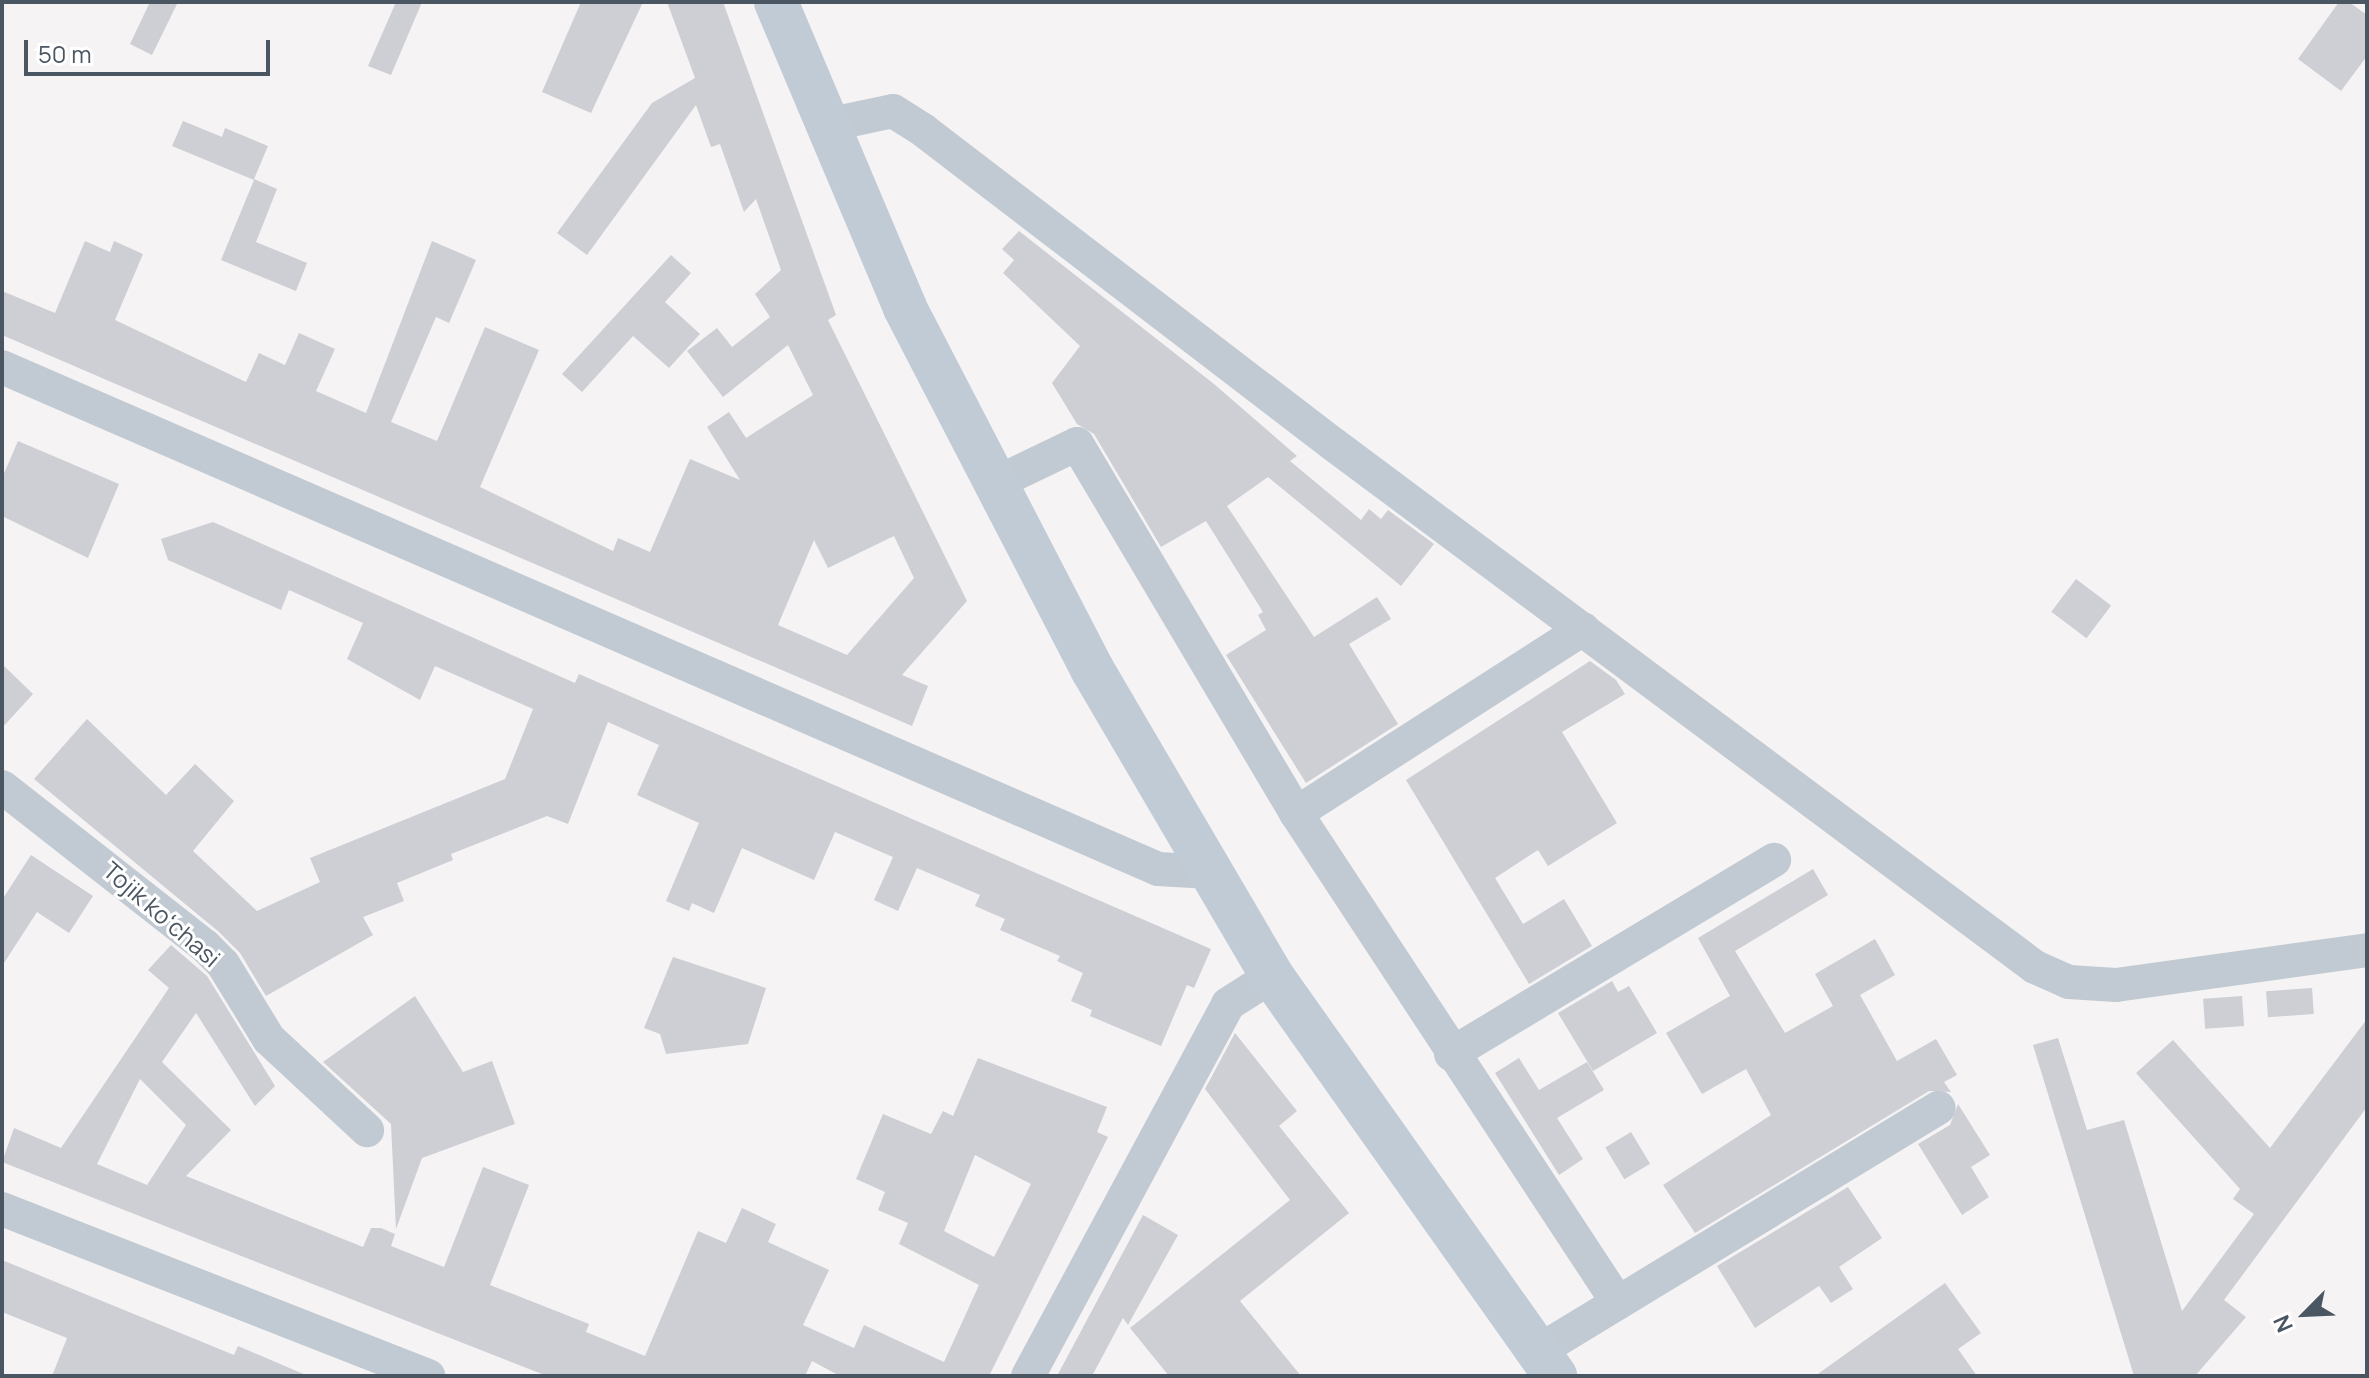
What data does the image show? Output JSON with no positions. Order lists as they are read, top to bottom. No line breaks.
{"streets":{"street":["Tojik koʻchasi"]},"scale_bar":"50 m","north":"bottom left"}
